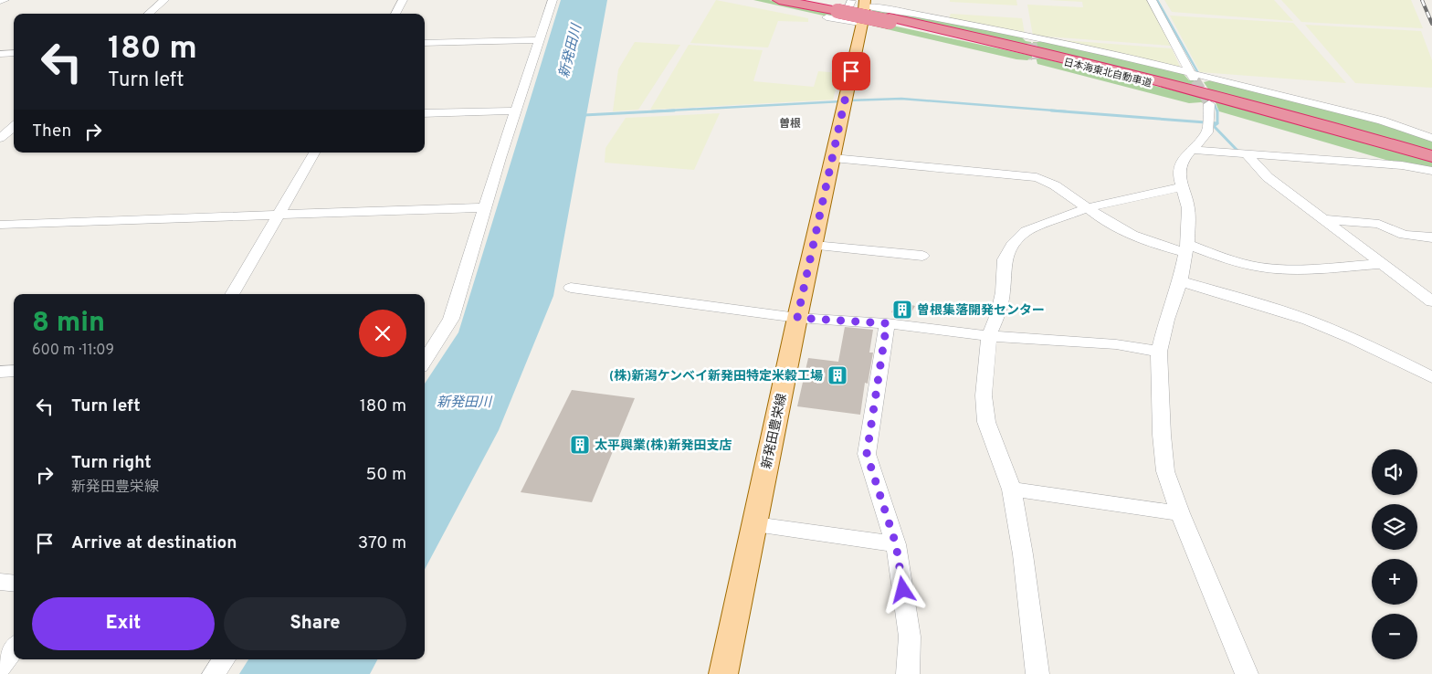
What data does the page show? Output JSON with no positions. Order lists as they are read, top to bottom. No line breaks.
{"streets":{"highway":["日本海東北自動車道"],"main road":["新発田豊栄線"]},"crossings":[["日本海東北自動車道","新発田豊栄線"]],"districts":["曽根"],"water":["新発田川"],"places":{"building":["曽根集落開発センター","(株)新潟ケンベイ新発田特定米穀工場","太平興業(株)新発田支店"]},"page":{"turn":["180 m","Turn left"],"then":"Then","heading":["8 min","600 m · 11:09"],"list":[{"name":"Turn left","value":"180 m"},{"name":"Turn right","note":"新発田豊栄線","value":"50 m"},{"name":"Arrive at destination","value":"370 m"}],"map_buttons":["+","−"],"buttons":["Exit","Share"]}}
